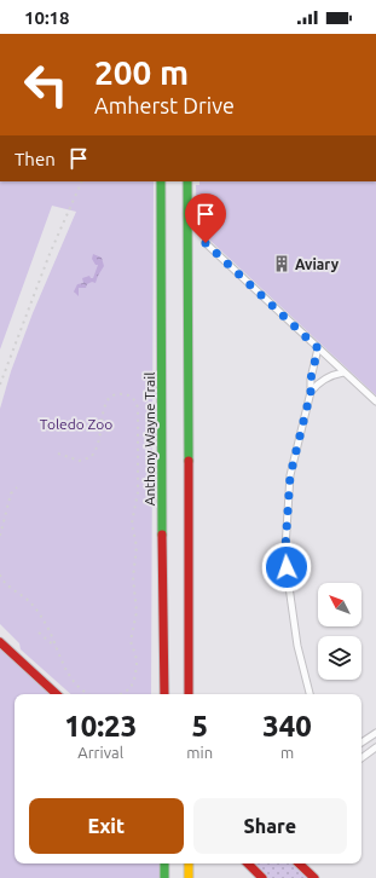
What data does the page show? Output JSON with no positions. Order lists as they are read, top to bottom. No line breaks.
{"streets":{"main road":["Anthony Wayne Trail"]},"parks":["Toledo Zoo"],"places":{"building":["Aviary"]},"north":"top left","page":{"status":"10:18","turn":["200 m","Amherst Drive"],"then":"Then","eta":["10:23","Arrival","5","min","340","m"],"buttons":["Exit","Share"]}}
